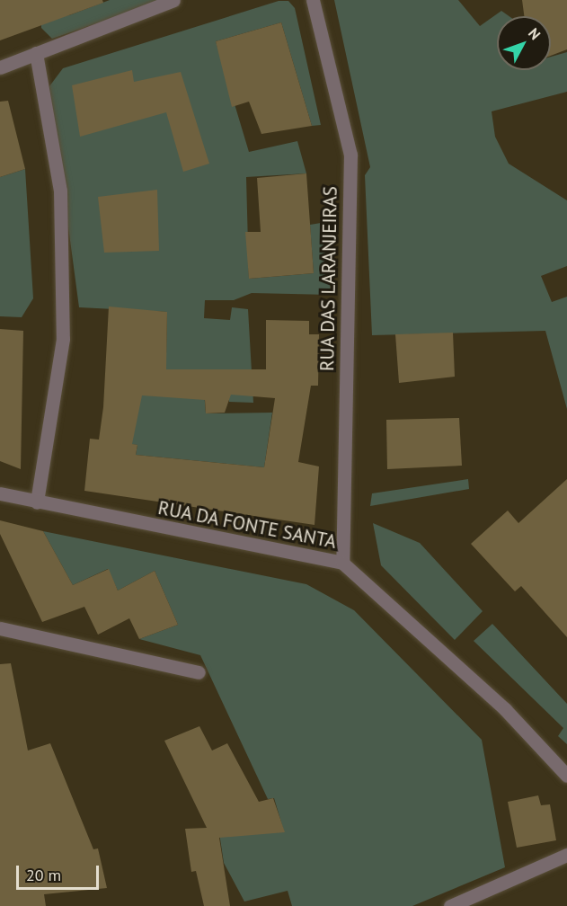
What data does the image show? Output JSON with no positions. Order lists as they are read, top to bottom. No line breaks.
{"streets":{"street":["RUA DAS LARANJEIRAS","RUA DA FONTE SANTA"]},"crossings":[["RUA DAS LARANJEIRAS","RUA DA FONTE SANTA"]],"scale_bar":"20 m","north":"top right"}
